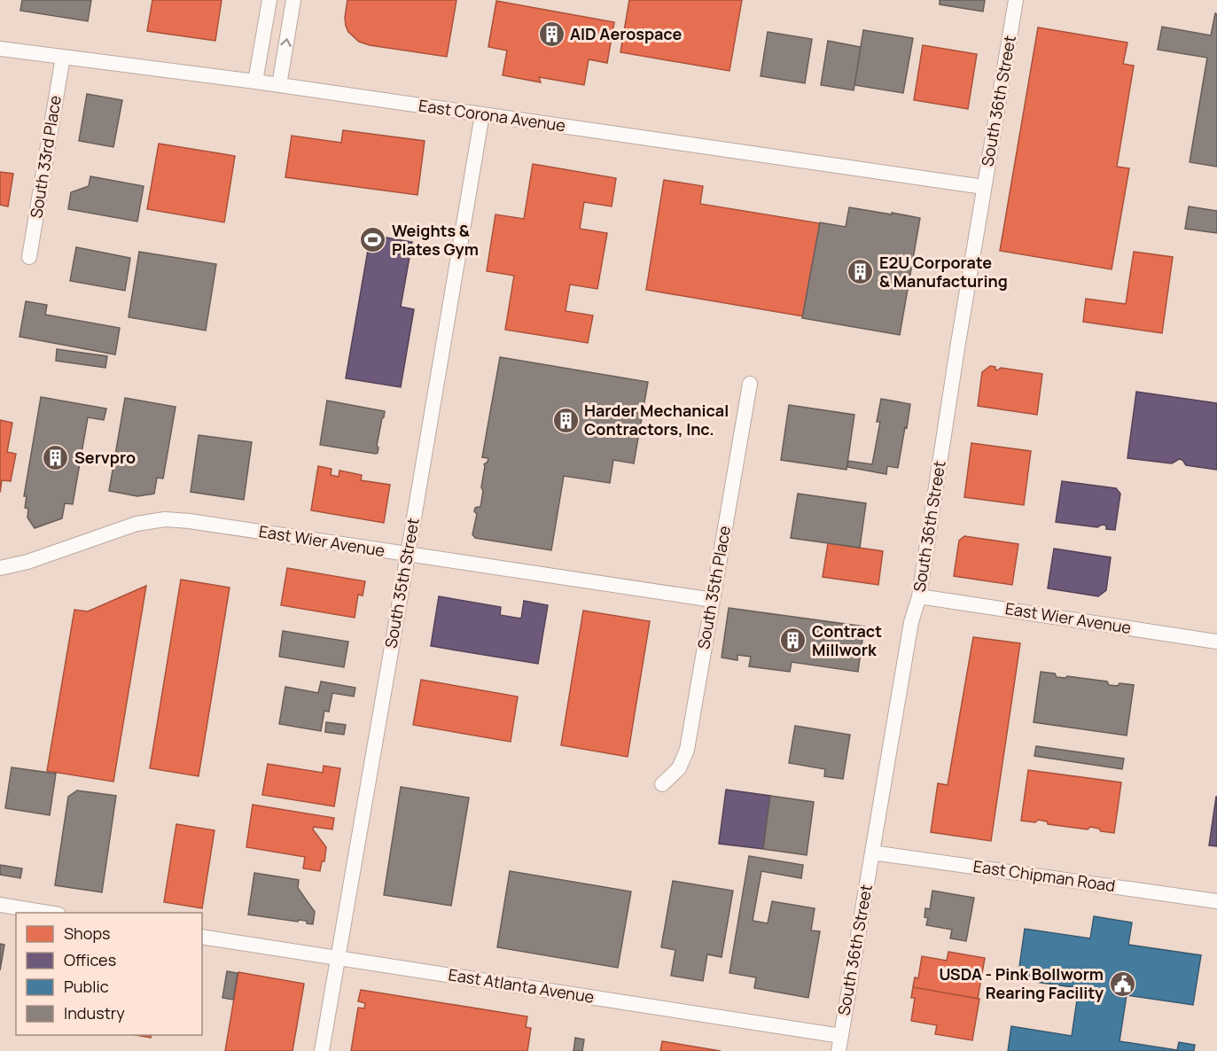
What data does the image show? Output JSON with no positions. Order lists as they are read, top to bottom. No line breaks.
{"streets":{"street":["South 36th Street","East Corona Avenue","South 33rd Place","East Wier Avenue","South 35th Street","South 35th Place","East Chipman Road","East Atlanta Avenue"]},"crossings":[["South 36th Street","East Corona Avenue"],["South 36th Street","East Wier Avenue"],["South 36th Street","East Chipman Road"],["South 36th Street","East Atlanta Avenue"],["East Corona Avenue","South 33rd Place"],["East Corona Avenue","South 35th Street"],["East Wier Avenue","South 35th Street"],["East Wier Avenue","South 35th Place"],["South 35th Street","East Atlanta Avenue"]],"places":{"building":["AID Aerospace","E2U Corporate & Manufacturing","Harder Mechanical Contractors, Inc.","Servpro","Contract Millwork"],"sports":["Weights & Plates Gym"],"public building":["USDA - Pink Bollworm Rearing Facility"]},"legend":["Shops","Offices","Public","Industry"]}
